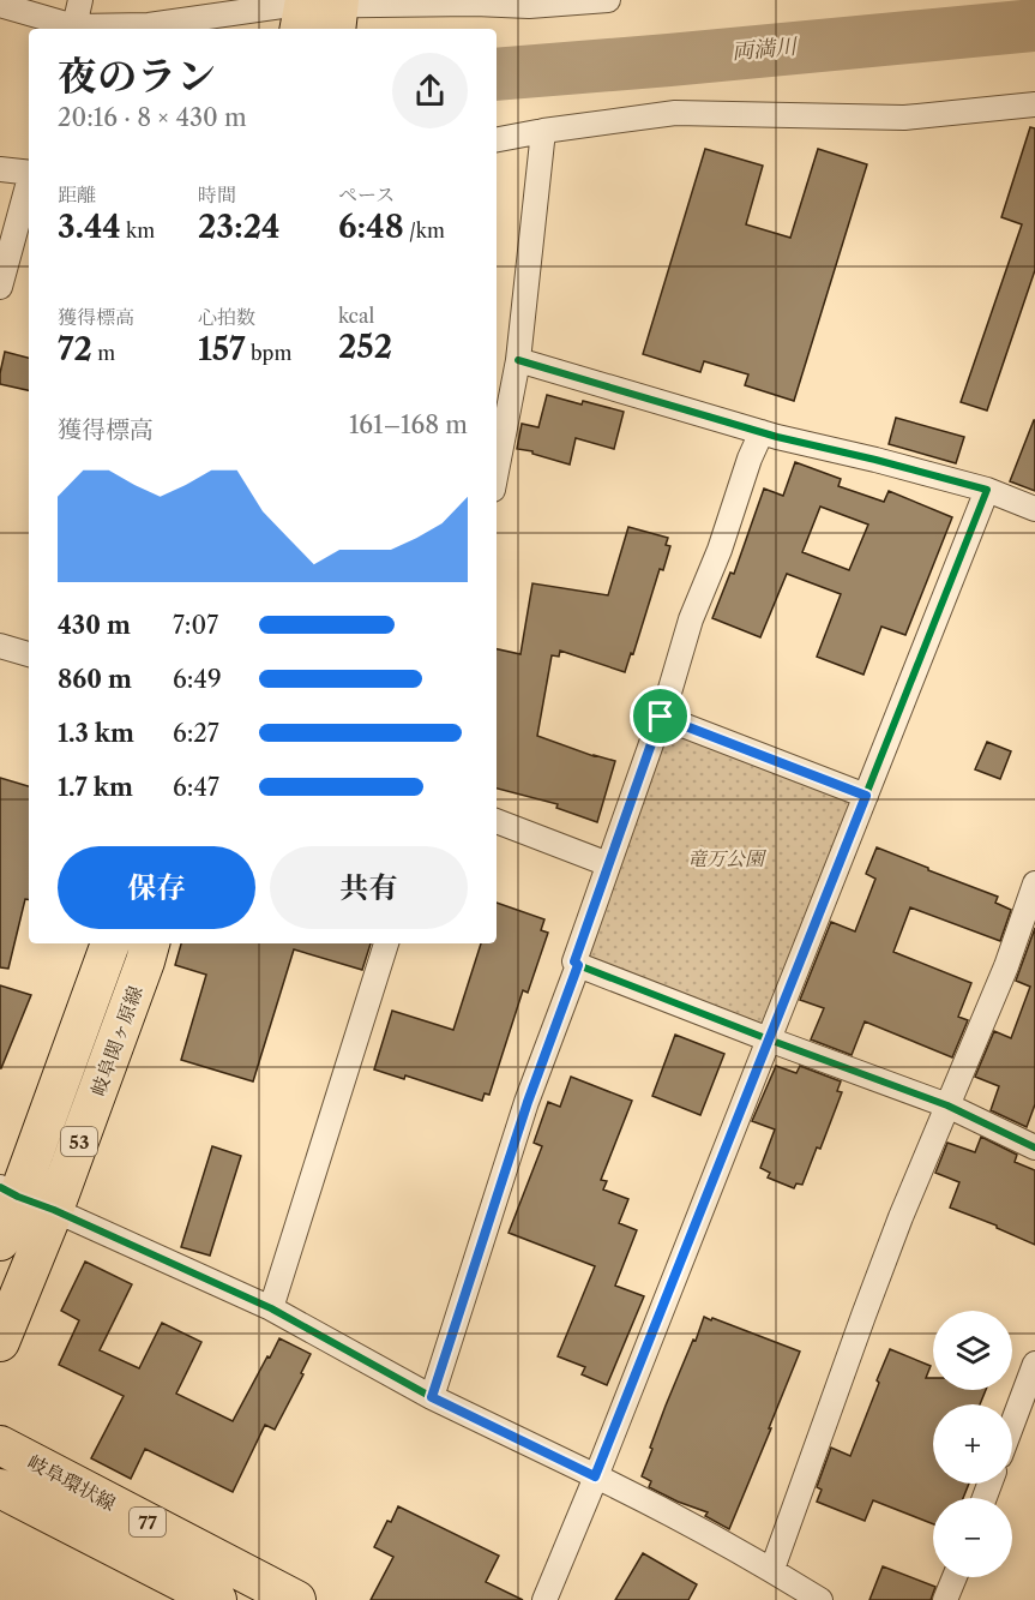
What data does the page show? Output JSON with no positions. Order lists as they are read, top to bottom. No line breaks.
{"streets":{"main road":["岐阜関ヶ原線","53","岐阜環状線","77"]},"water":["両満川"],"parks":["竜万公園"],"page":{"heading":["夜のラン","20:16 · 8 × 430 m"],"stats":[["距離","3.44 km"],["時間","23:24"],["ペース","6:48 /km"],["獲得標高","72 m"],["心拍数","157 bpm"],["kcal","252"]],"chart":["獲得標高","161–168 m"],"list":[{"name":"430 m","note":"7:07"},{"name":"860 m","note":"6:49"},{"name":"1.3 km","note":"6:27"},{"name":"1.7 km","note":"6:47"}],"buttons":["保存","共有"],"map_buttons":["+","−"]}}
